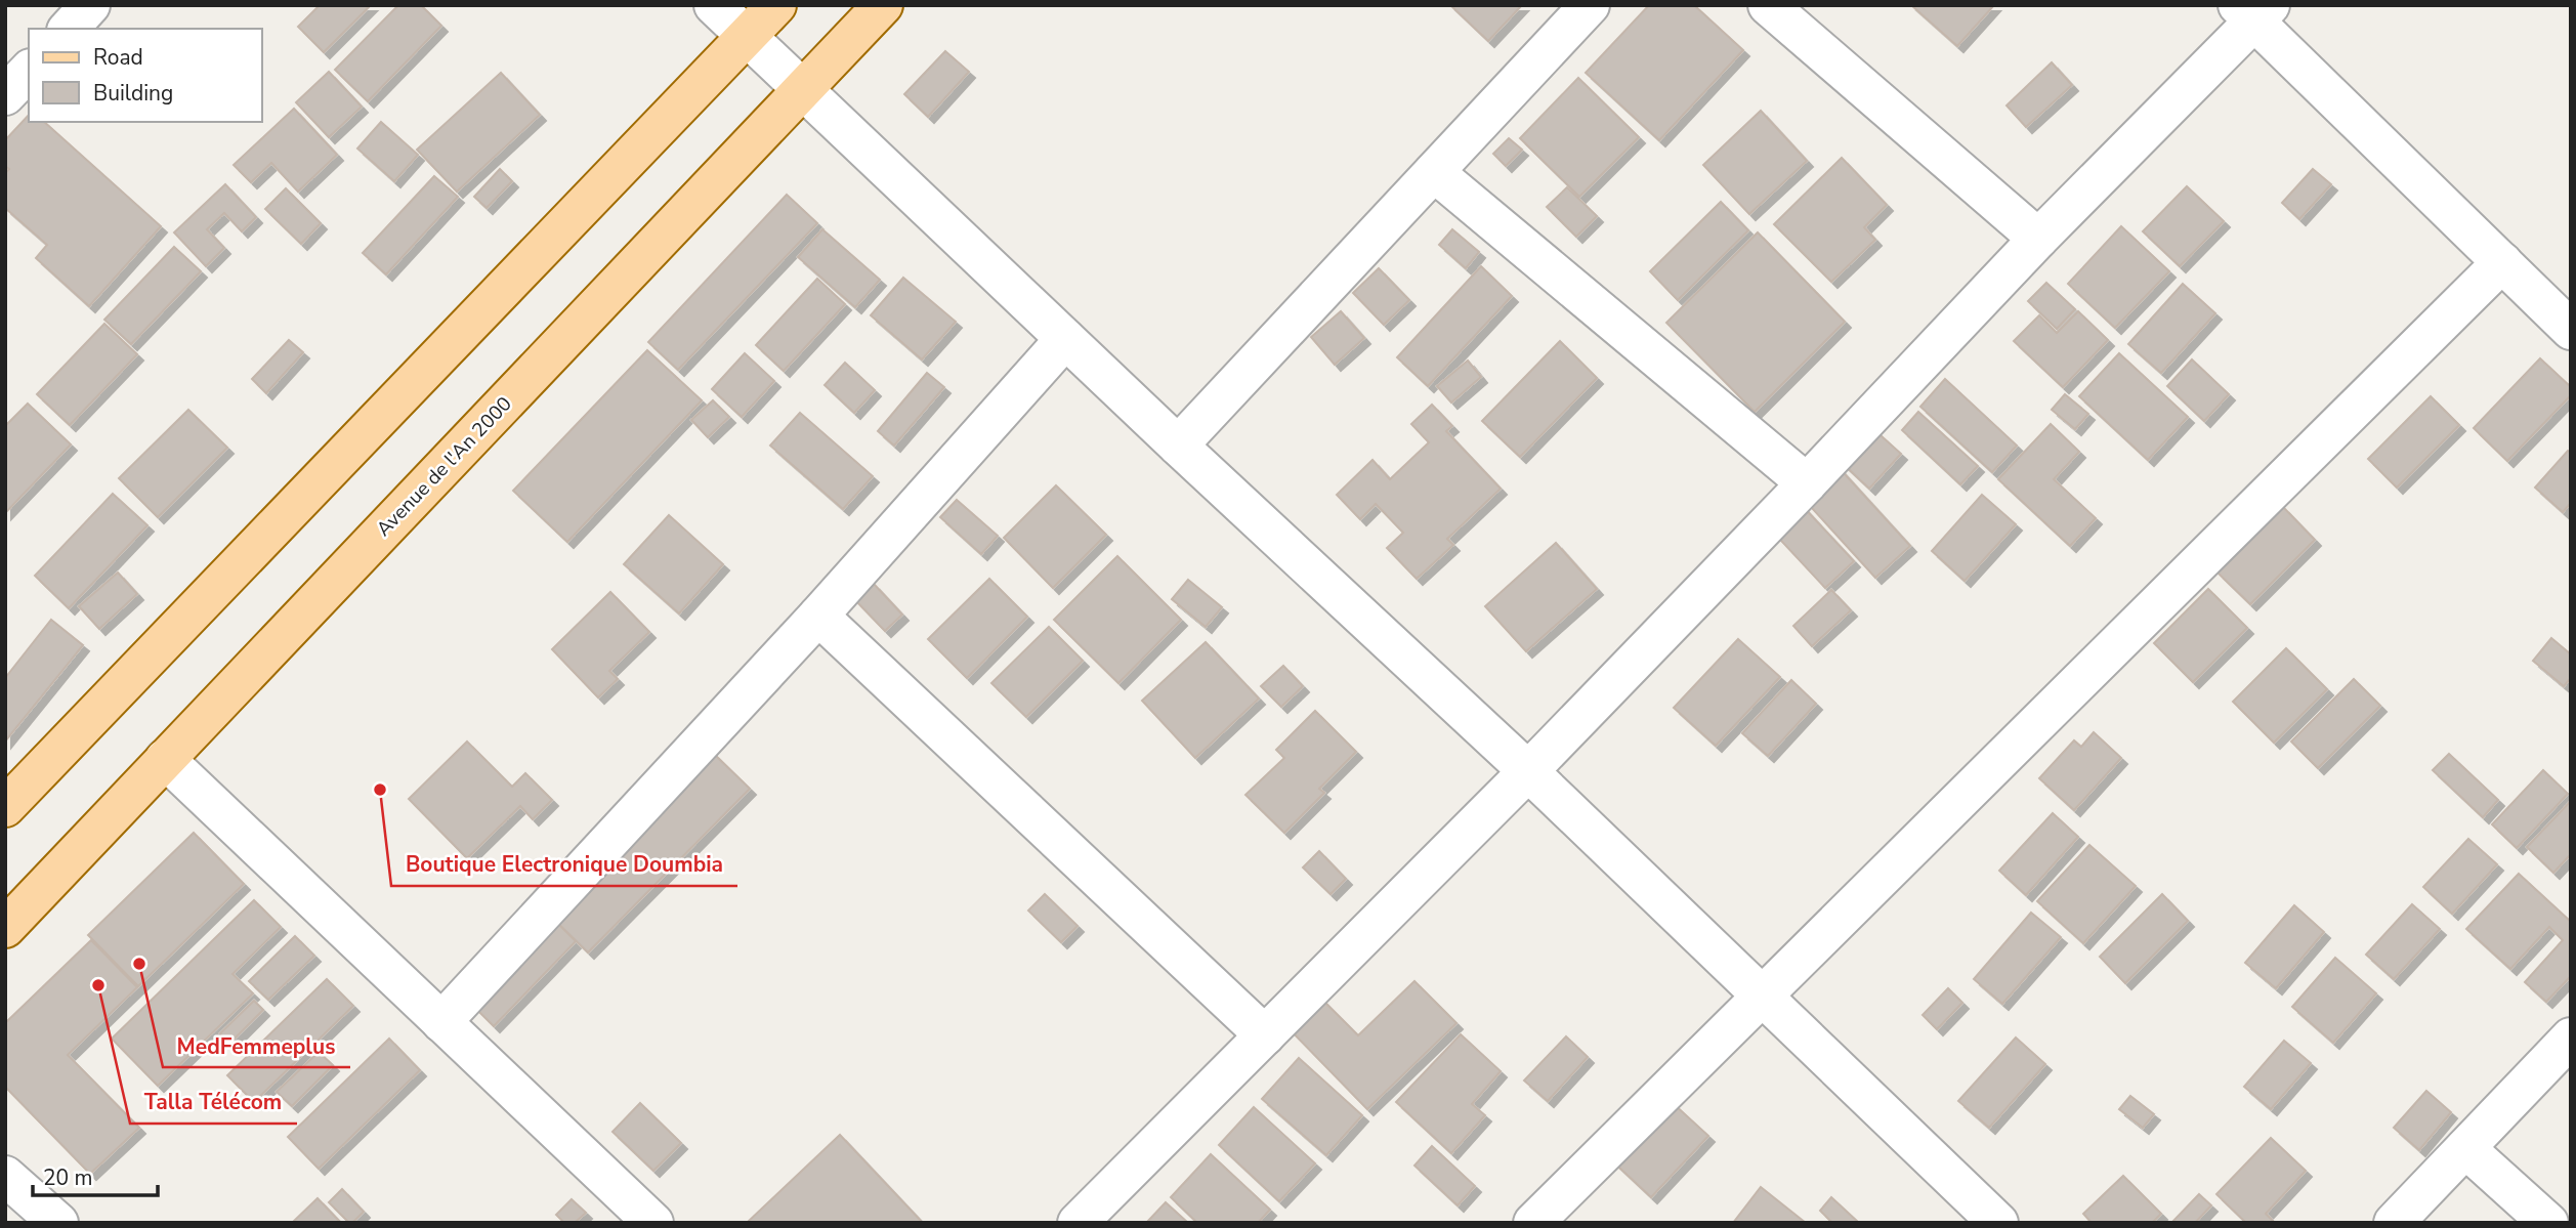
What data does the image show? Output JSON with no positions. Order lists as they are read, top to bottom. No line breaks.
{"streets":{"main road":["Avenue de l'An 2000"]},"places":["Boutique Electronique Doumbia","MedFemmeplus","Talla Télécom"],"legend":["Road","Building"],"scale_bar":"20 m"}
